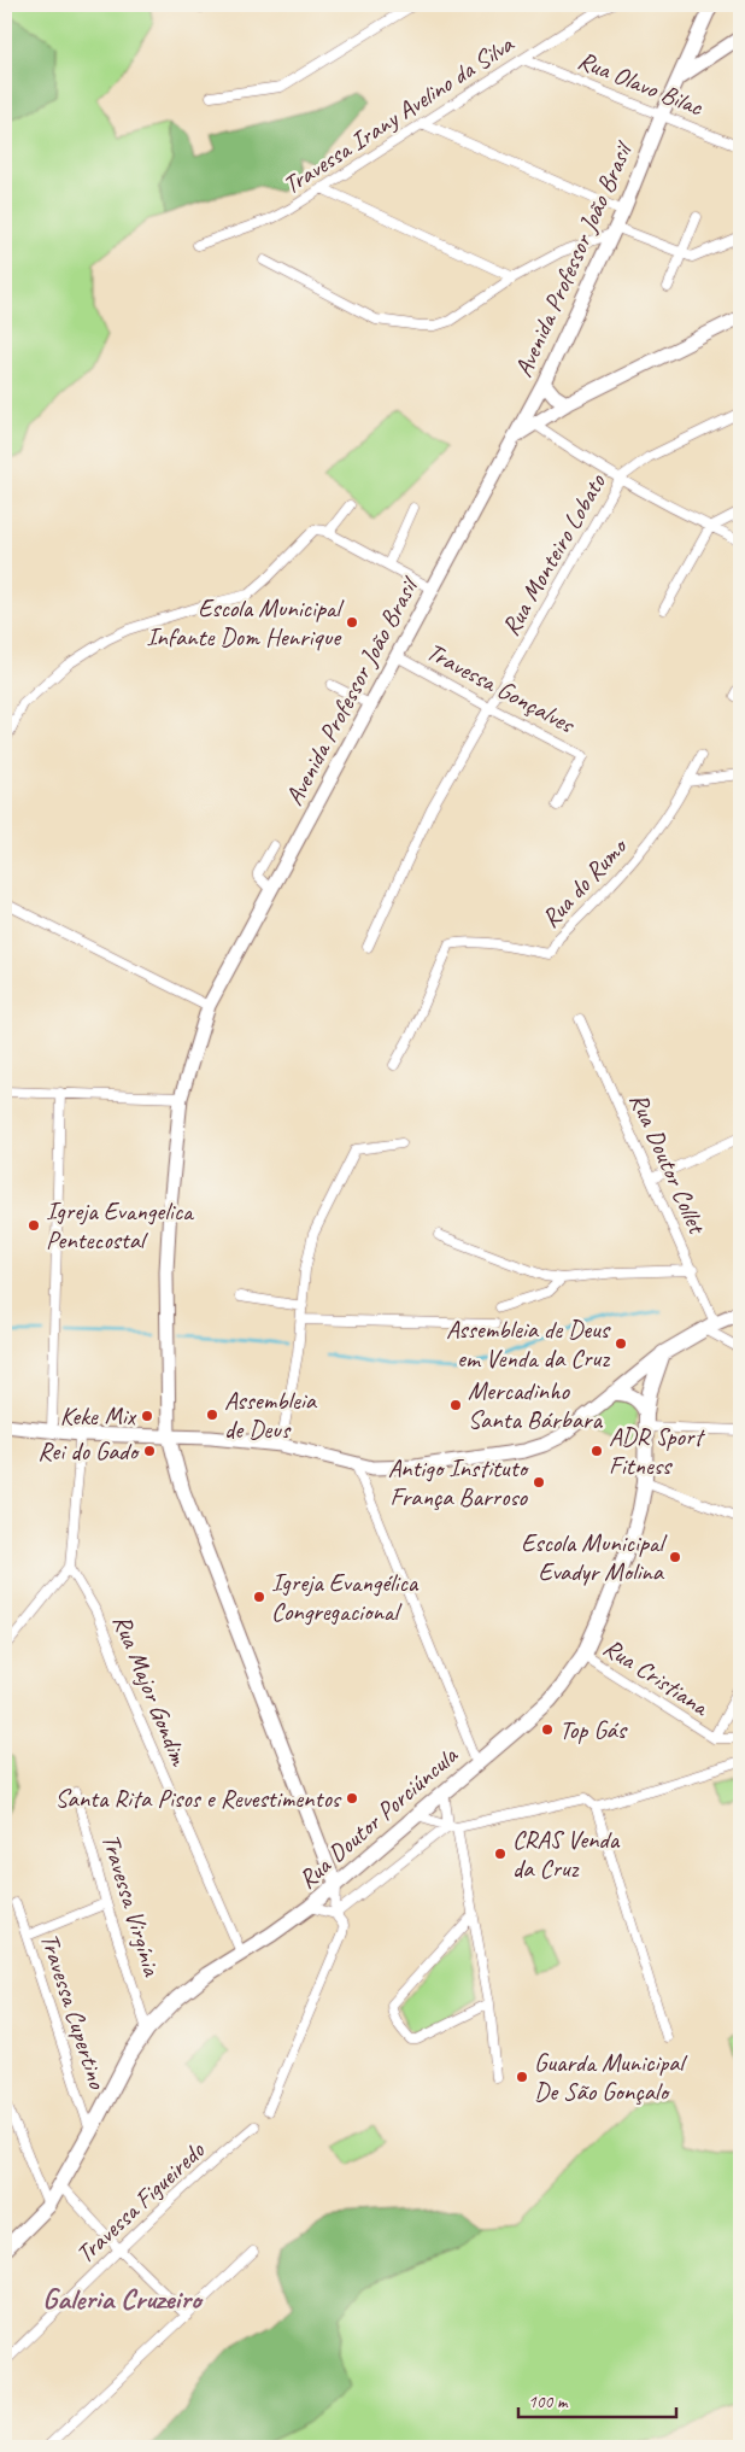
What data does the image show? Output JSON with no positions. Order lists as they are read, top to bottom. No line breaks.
{"streets":{"main road":["Avenida Professor João Brasil","Rua Doutor Porciúncula"],"street":["Rua Olavo Bilac","Travessa Irany Avelino da Silva","Rua Monteiro Lobato","Travessa Gonçalves","Rua do Rumo","Rua Doutor Collet","Rua Cristiana","Rua Major Gondim","Travessa Virgínia","Travessa Cupertino","Travessa Figueiredo"]},"crossings":[["Rua Olavo Bilac","Travessa Irany Avelino da Silva"],["Rua Olavo Bilac","Avenida Professor João Brasil"],["Avenida Professor João Brasil","Travessa Gonçalves"],["Avenida Professor João Brasil","Rua Doutor Porciúncula"],["Rua Monteiro Lobato","Travessa Gonçalves"],["Rua Cristiana","Rua Doutor Porciúncula"],["Rua Major Gondim","Rua Doutor Porciúncula"],["Rua Doutor Porciúncula","Travessa Virgínia"],["Rua Doutor Porciúncula","Travessa Cupertino"]],"districts":["Galeria Cruzeiro"],"places":["Escola Municipal Infante Dom Henrique","Igreja Evangelica Pentecostal","Assembleia de Deus em Venda da Cruz","Mercadinho Santa Bárbara","Assembleia de Deus","Keke Mix","Rei do Gado","ADR Sport Fitness","Antigo Instituto França Barroso","Escola Municipal Evadyr Molina","Igreja Evangélica Congregacional","Top Gás","Santa Rita Pisos e Revestimentos","CRAS Venda da Cruz","Guarda Municipal De São Gonçalo"],"scale_bar":"100 m"}
